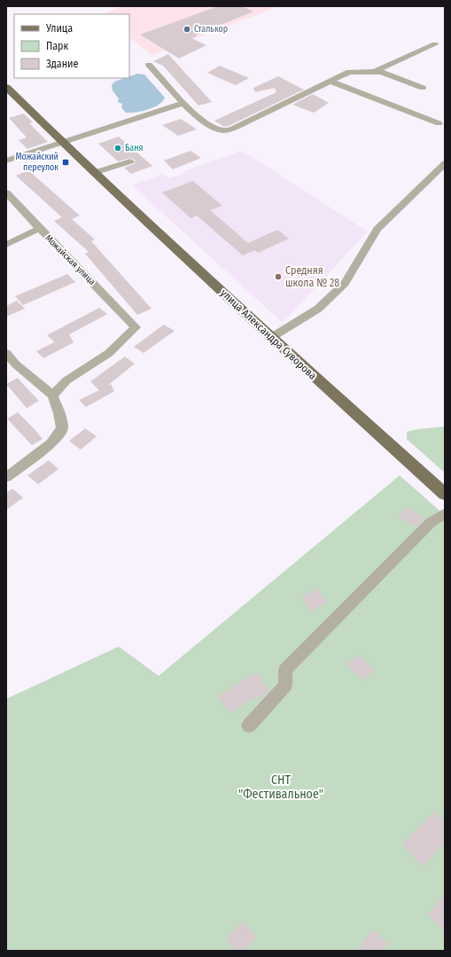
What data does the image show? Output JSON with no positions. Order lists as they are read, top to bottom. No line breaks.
{"streets":{"main road":["улица Александра Суворова"],"street":["Можайская улица"]},"parks":["СНТ \"Фестивальное\""],"places":{"other":["Сталькор","Баня","Средняя школа № 28"],"transit":["Можайский переулок"]},"legend":["Улица","Парк","Здание"]}
